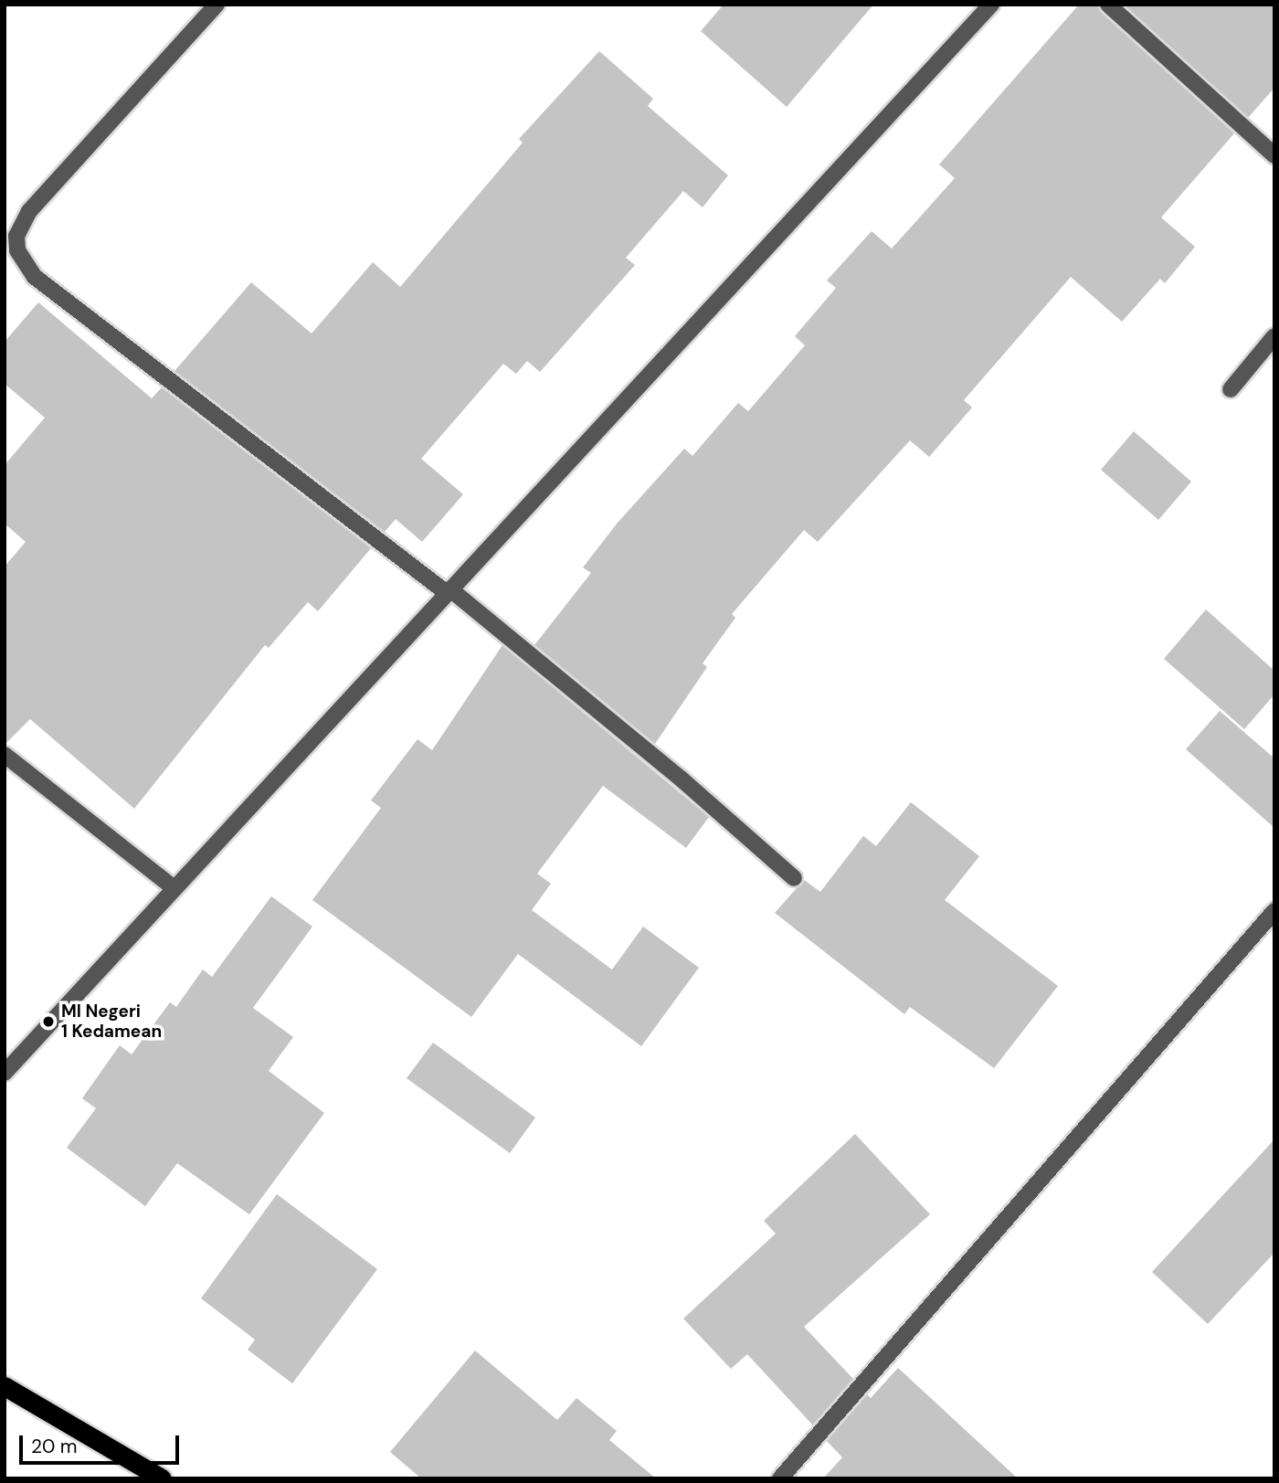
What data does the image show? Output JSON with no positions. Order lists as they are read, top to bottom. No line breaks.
{"places":["MI Negeri 1 Kedamean"],"scale_bar":"20 m"}
